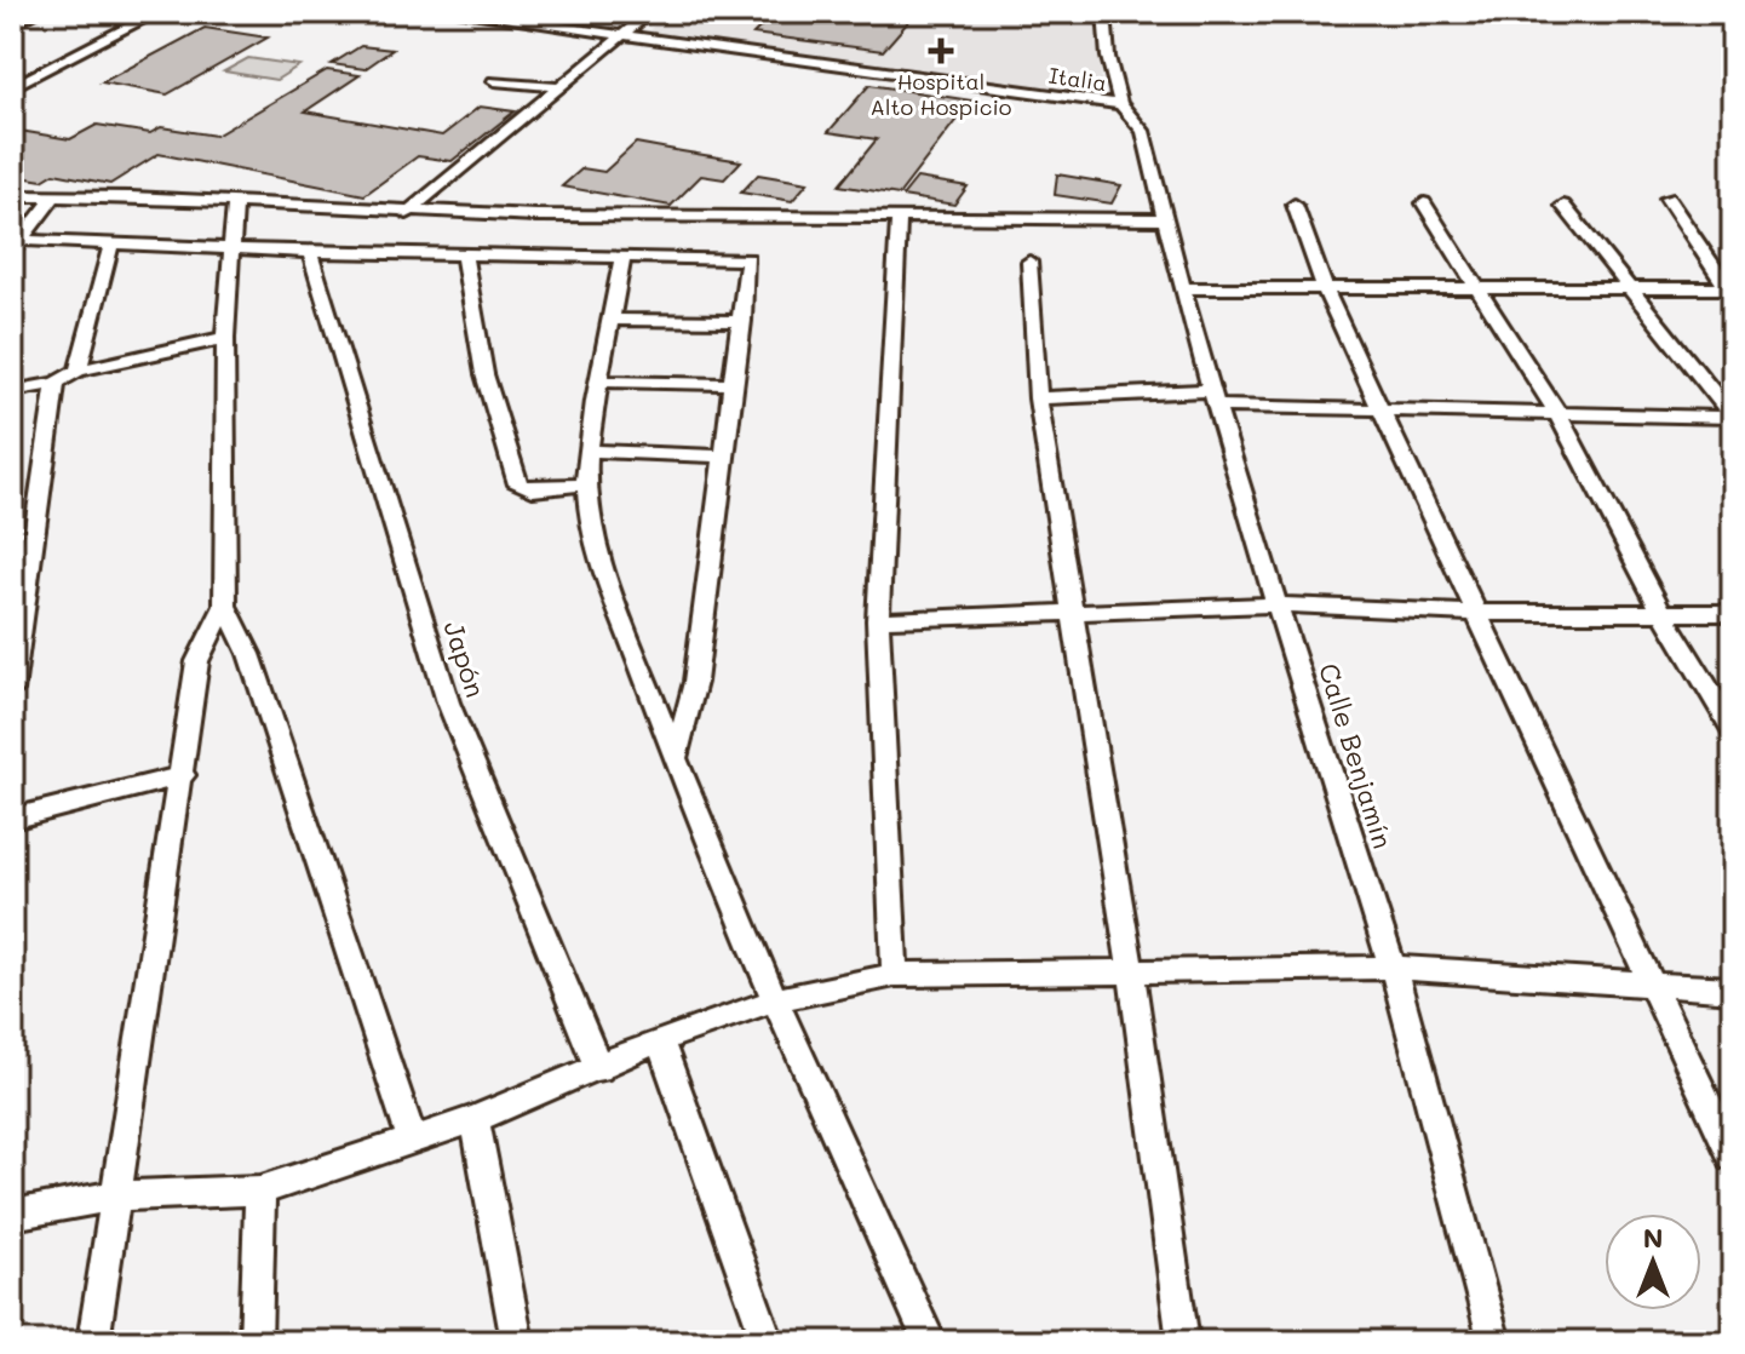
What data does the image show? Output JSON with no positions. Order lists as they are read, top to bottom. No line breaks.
{"streets":{"street":["Italia","Japón","Calle Benjamín"]},"crossings":[["Italia","Calle Benjamín"]],"places":{"health":["Hospital Alto Hospicio"]},"north":"top"}
